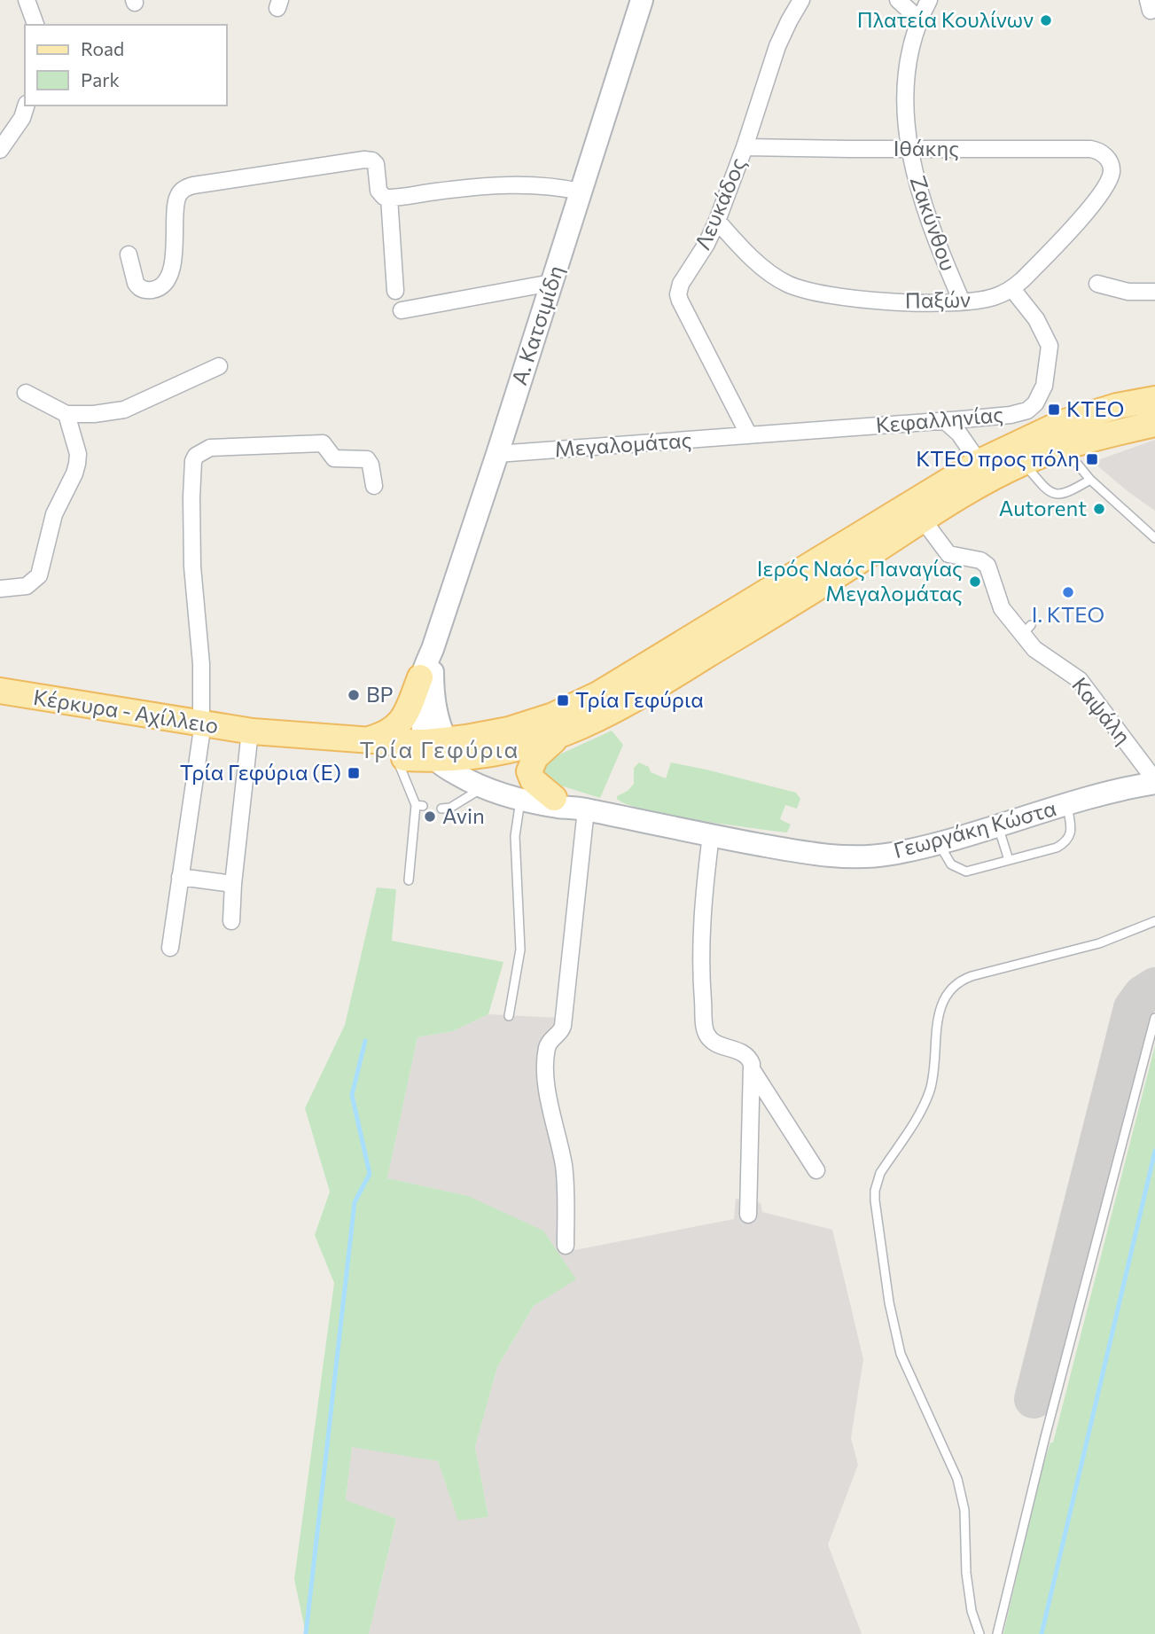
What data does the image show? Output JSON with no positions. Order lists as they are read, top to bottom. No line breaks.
{"streets":{"main road":["Α. Κατσιμίδη","Κέρκυρα - Αχίλλειο","Γεωργάκη Κώστα"],"street":["Ιθάκης","Λευκάδος","Ζακύνθου","Παξών","Κεφαλληνίας","Μεγαλομάτας","Καψάλη"]},"crossings":[["Ιθάκης","Λευκάδος"],["Ιθάκης","Ζακύνθου"],["Ιθάκης","Παξών"],["Λευκάδος","Παξών"],["Λευκάδος","Κεφαλληνίας"],["Λευκάδος","Μεγαλομάτας"],["Ζακύνθου","Παξών"],["Παξών","Κεφαλληνίας"],["Α. Κατσιμίδη","Μεγαλομάτας"],["Α. Κατσιμίδη","Κέρκυρα - Αχίλλειο"],["Α. Κατσιμίδη","Γεωργάκη Κώστα"],["Κεφαλληνίας","Μεγαλομάτας"],["Καψάλη","Γεωργάκη Κώστα"],["Κέρκυρα - Αχίλλειο","Γεωργάκη Κώστα"]],"districts":["Τρία Γεφύρια"],"places":{"other":["Πλατεία Κουλίνων","Autorent","Ιερός Ναός Παναγίας Μεγαλομάτας","Ι. ΚΤΕΟ","BP","Avin"],"transit":["ΚΤΕΟ","ΚΤΕΟ προς πόλη","Τρία Γεφύρια","Τρία Γεφύρια (E)"]},"legend":["Road","Park"]}
